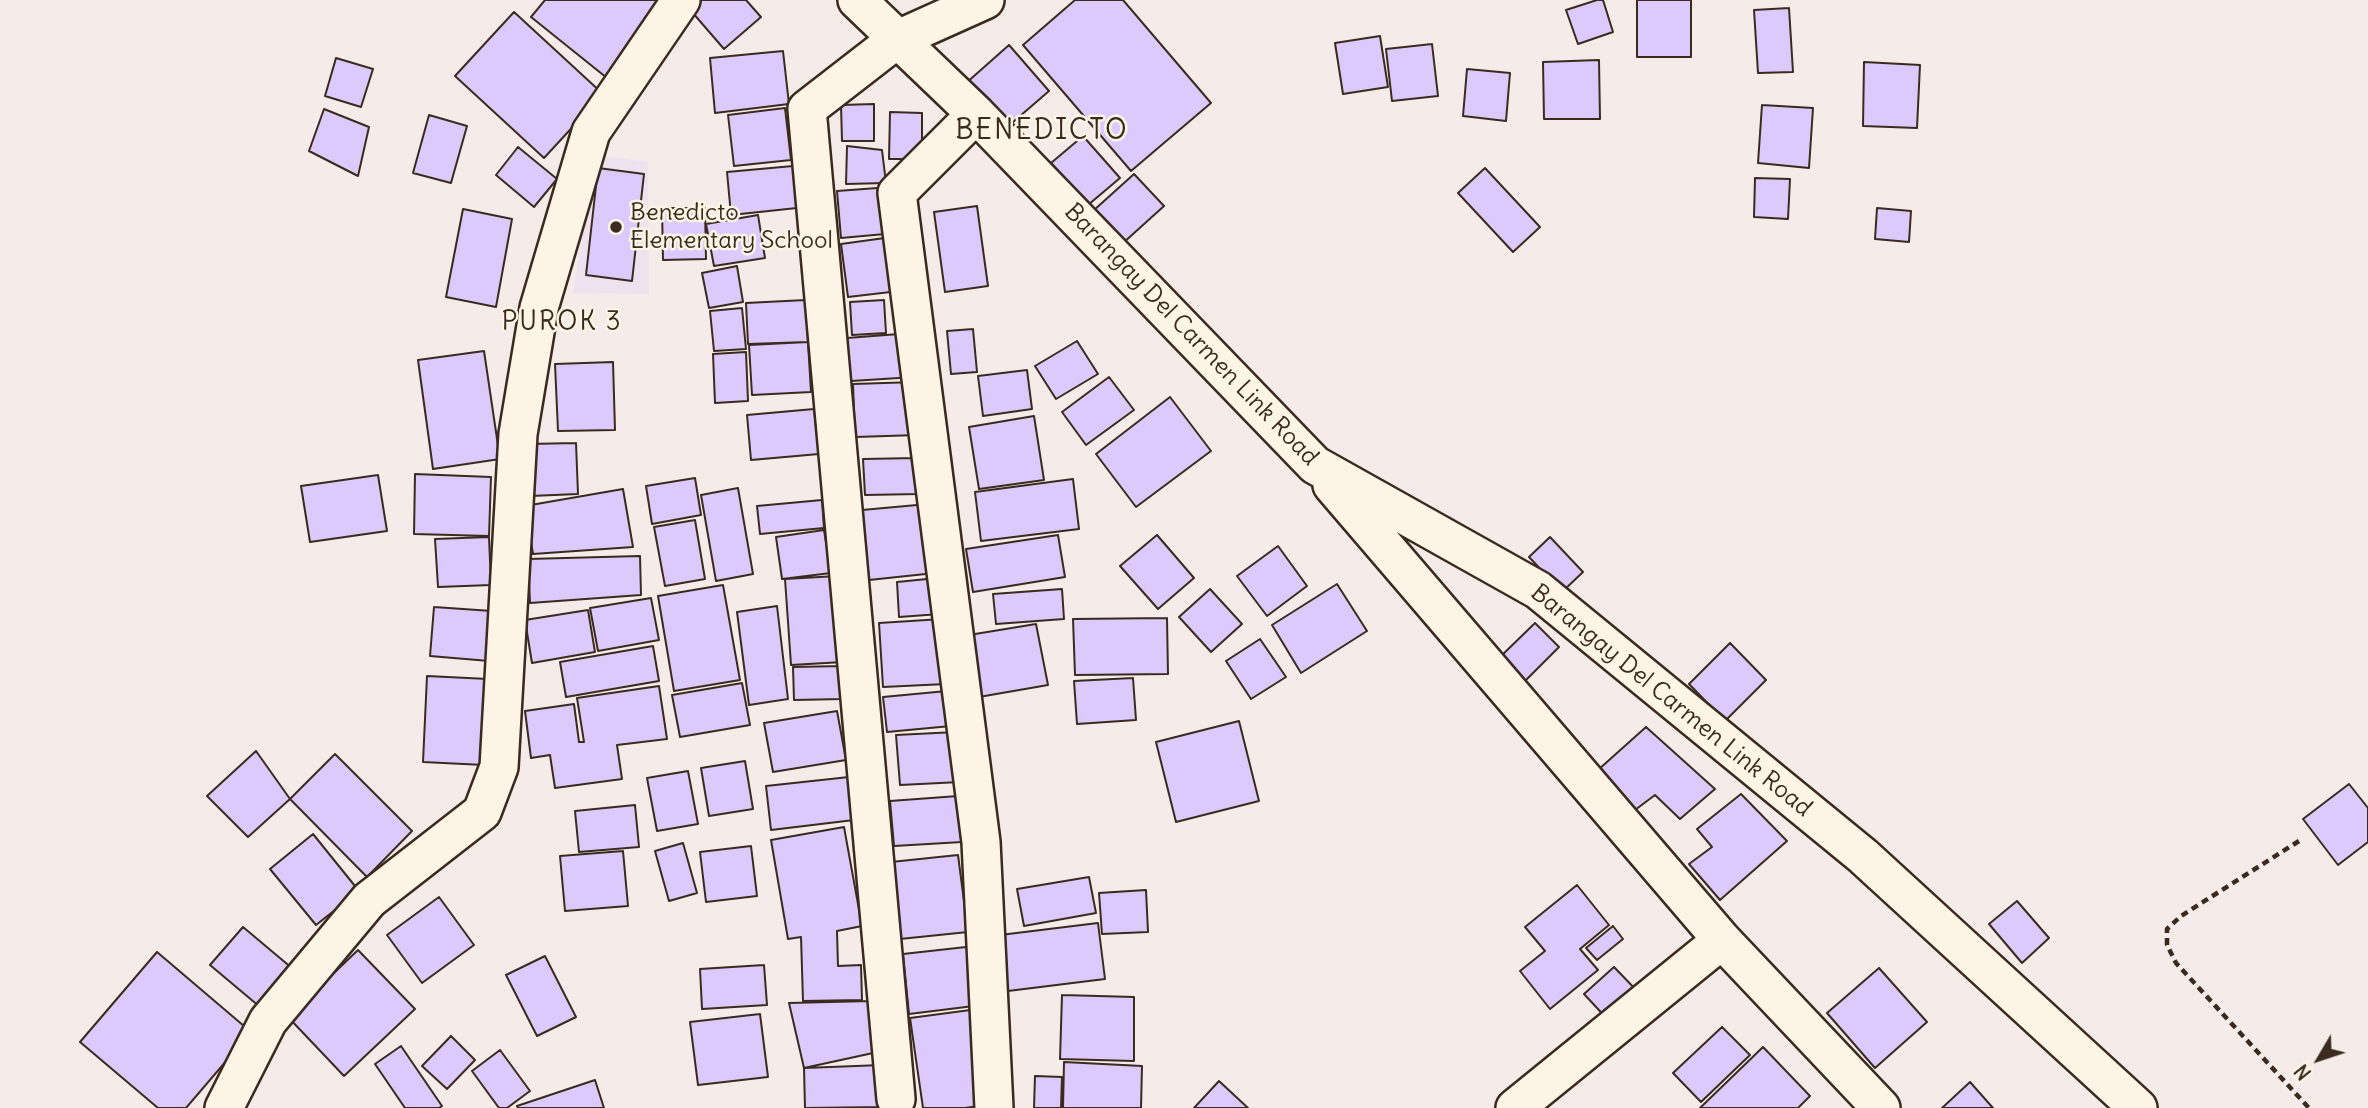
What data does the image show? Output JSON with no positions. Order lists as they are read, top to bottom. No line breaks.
{"streets":{"street":["Barangay Del Carmen Link Road"]},"districts":["BENEDICTO","PUROK 3"],"places":["Benedicto Elementary School"],"north":"bottom left"}
